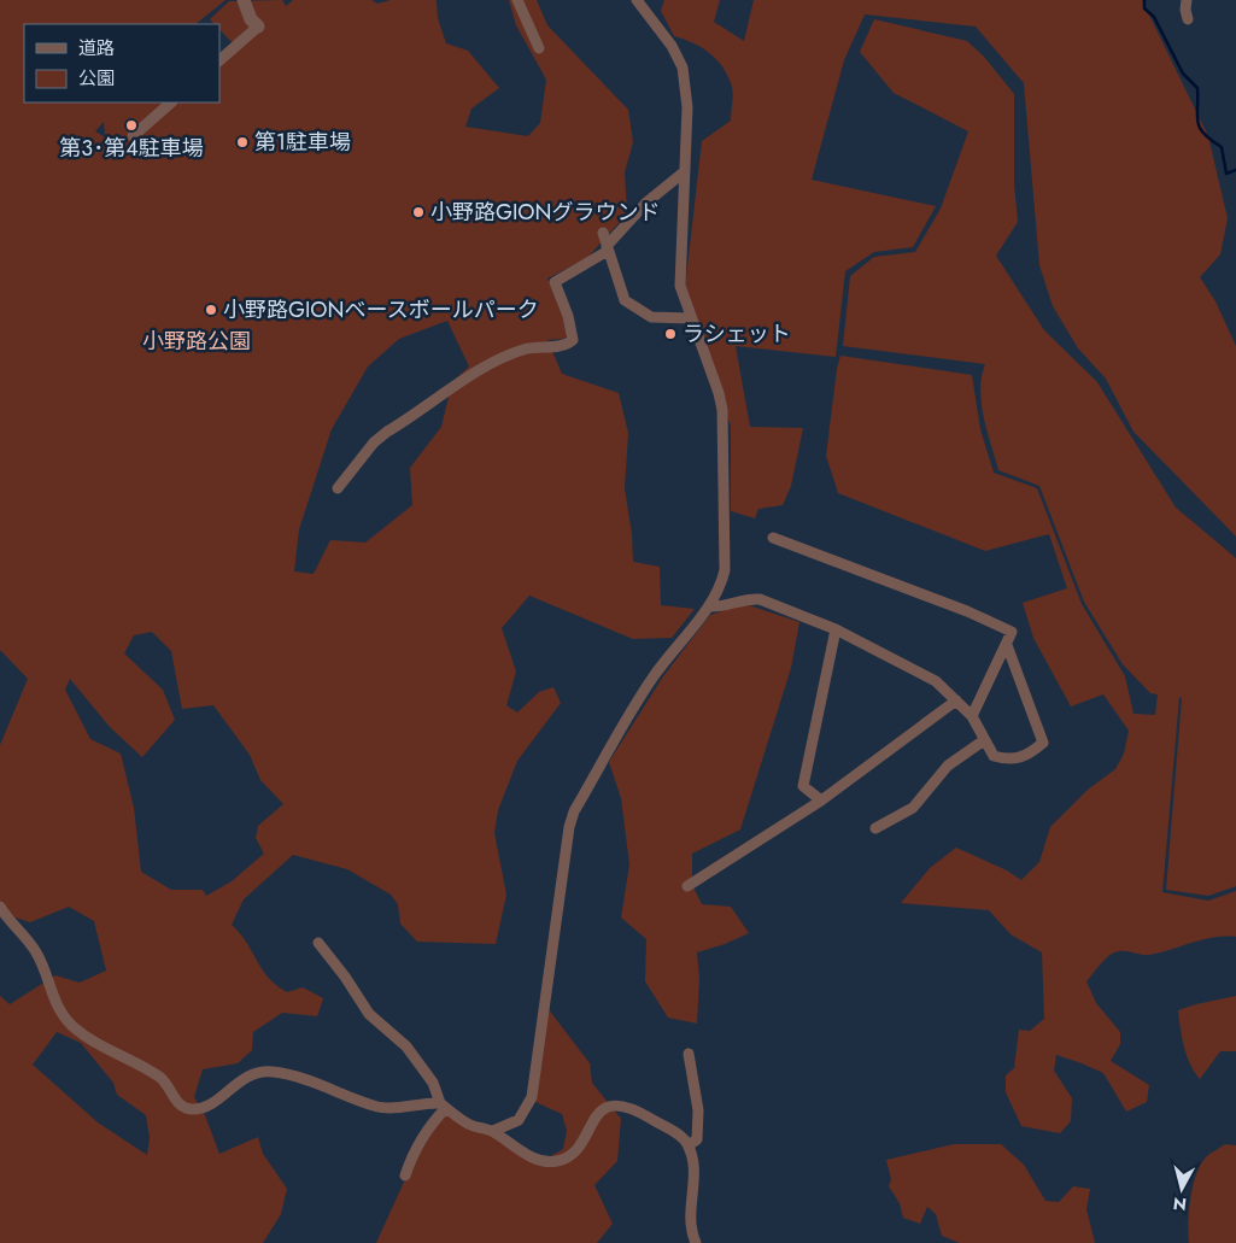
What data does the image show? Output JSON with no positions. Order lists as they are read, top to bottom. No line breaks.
{"parks":["小野路公園"],"places":["第3･第4駐車場","第1駐車場","小野路GIONグラウンド","小野路GIONベースボールパーク","ラシェット"],"legend":["道路","公園"],"north":"bottom"}
